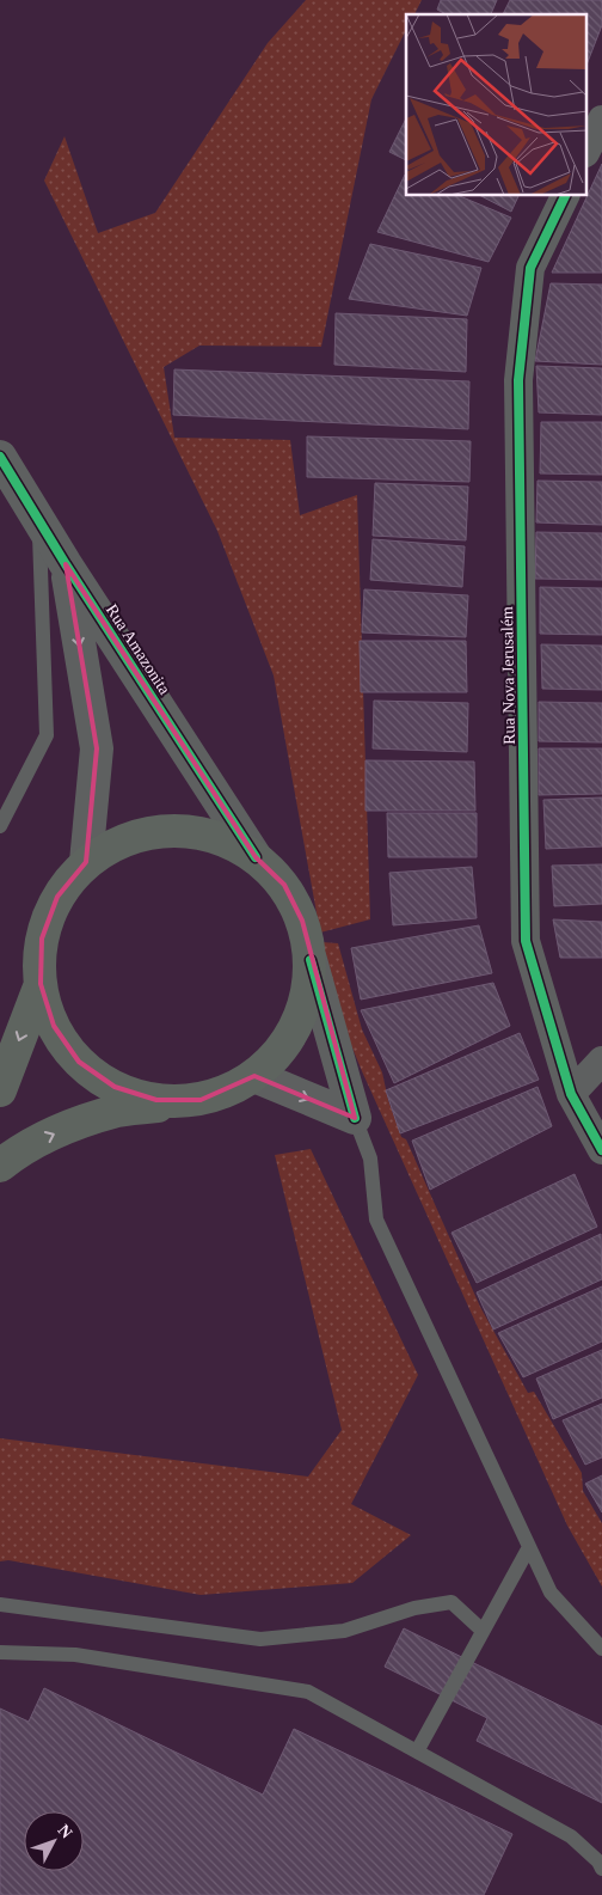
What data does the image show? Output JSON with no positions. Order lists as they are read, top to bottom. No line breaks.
{"streets":{"main road":["Rua Amazonita"],"street":["Rua Nova Jerusalém"]},"north":"top right"}
